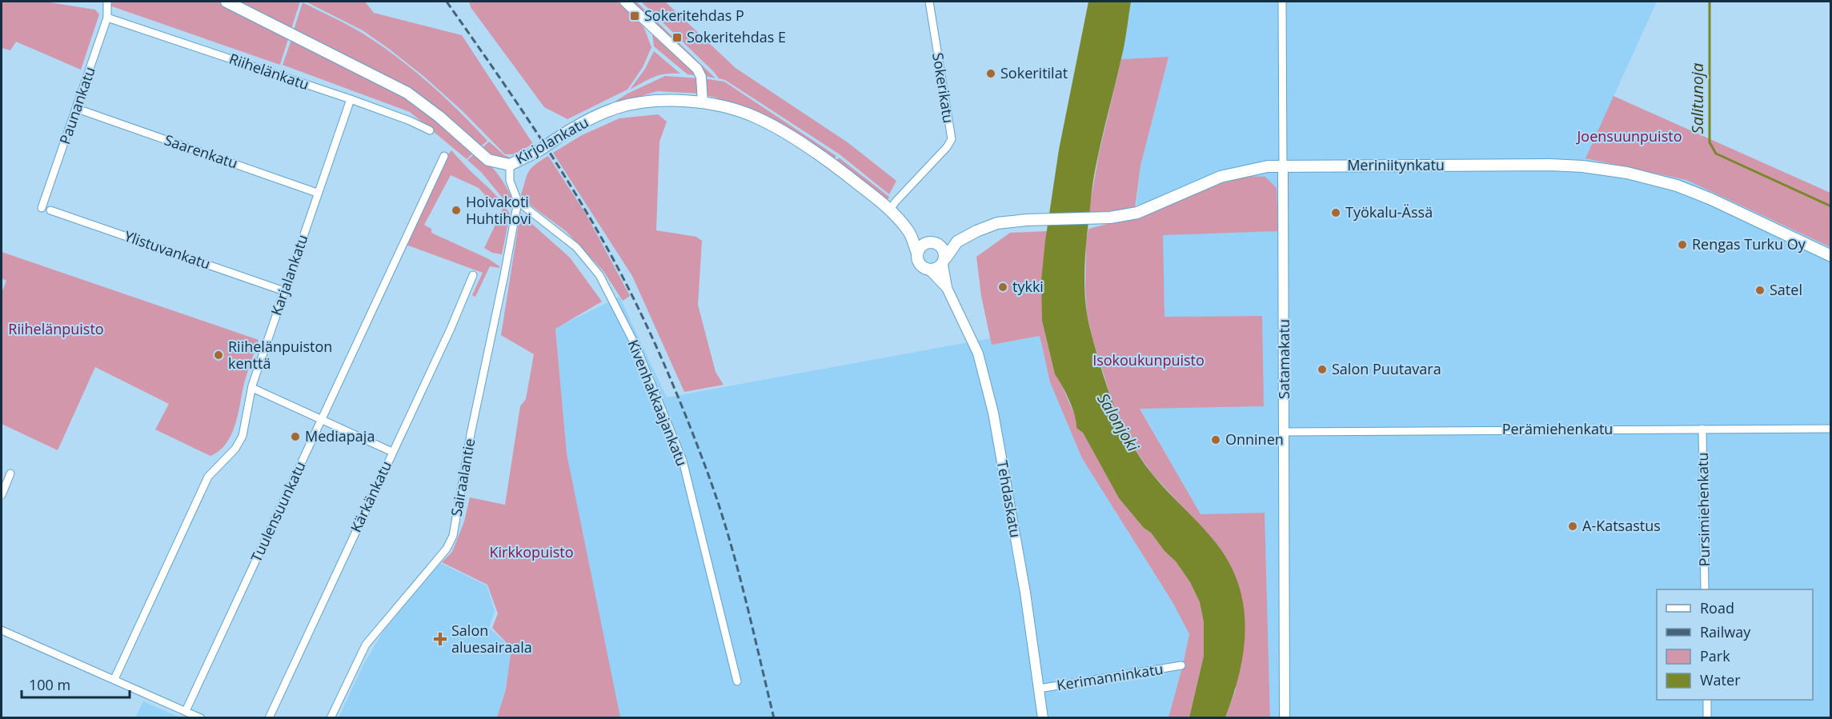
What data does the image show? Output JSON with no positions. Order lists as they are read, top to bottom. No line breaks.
{"streets":{"main road":["Kirjolankatu","Meriniitynkatu"],"street":["Riihelänkatu","Sokerikatu","Paunankatu","Saarenkatu","Ylistuvankatu","Karjalankatu","Satamakatu","Kivenhakkaajankatu","Perämiehenkatu","Sairaalantie","Kärkänkatu","Tehdaskatu","Pursimiehenkatu","Tuulensuunkatu","Kerimanninkatu"]},"crossings":[["Riihelänkatu","Paunankatu"],["Riihelänkatu","Karjalankatu"],["Sokerikatu","Kirjolankatu"],["Kirjolankatu","Meriniitynkatu"],["Kirjolankatu","Tehdaskatu"],["Saarenkatu","Karjalankatu"],["Meriniitynkatu","Satamakatu"],["Meriniitynkatu","Tehdaskatu"],["Ylistuvankatu","Karjalankatu"],["Satamakatu","Perämiehenkatu"],["Kivenhakkaajankatu","Sairaalantie"],["Perämiehenkatu","Pursimiehenkatu"],["Tehdaskatu","Kerimanninkatu"]],"water":["Salitunoja","Salonjoki"],"parks":["Joensuunpuisto","Riihelänpuisto","Isokoukunpuisto","Kirkkopuisto"],"places":{"transit":["Sokeritehdas P","Sokeritehdas E"],"other":["Sokeritilat","Hoivakoti Huhtihovi","Työkalu-Ässä","Rengas Turku Oy","tykki","Satel","Riihelänpuiston kenttä","Salon Puutavara","Mediapaja","Onninen","A-Katsastus"],"health":["Salon aluesairaala"]},"legend":["Road","Railway","Park","Water"],"scale_bar":"100 m"}
